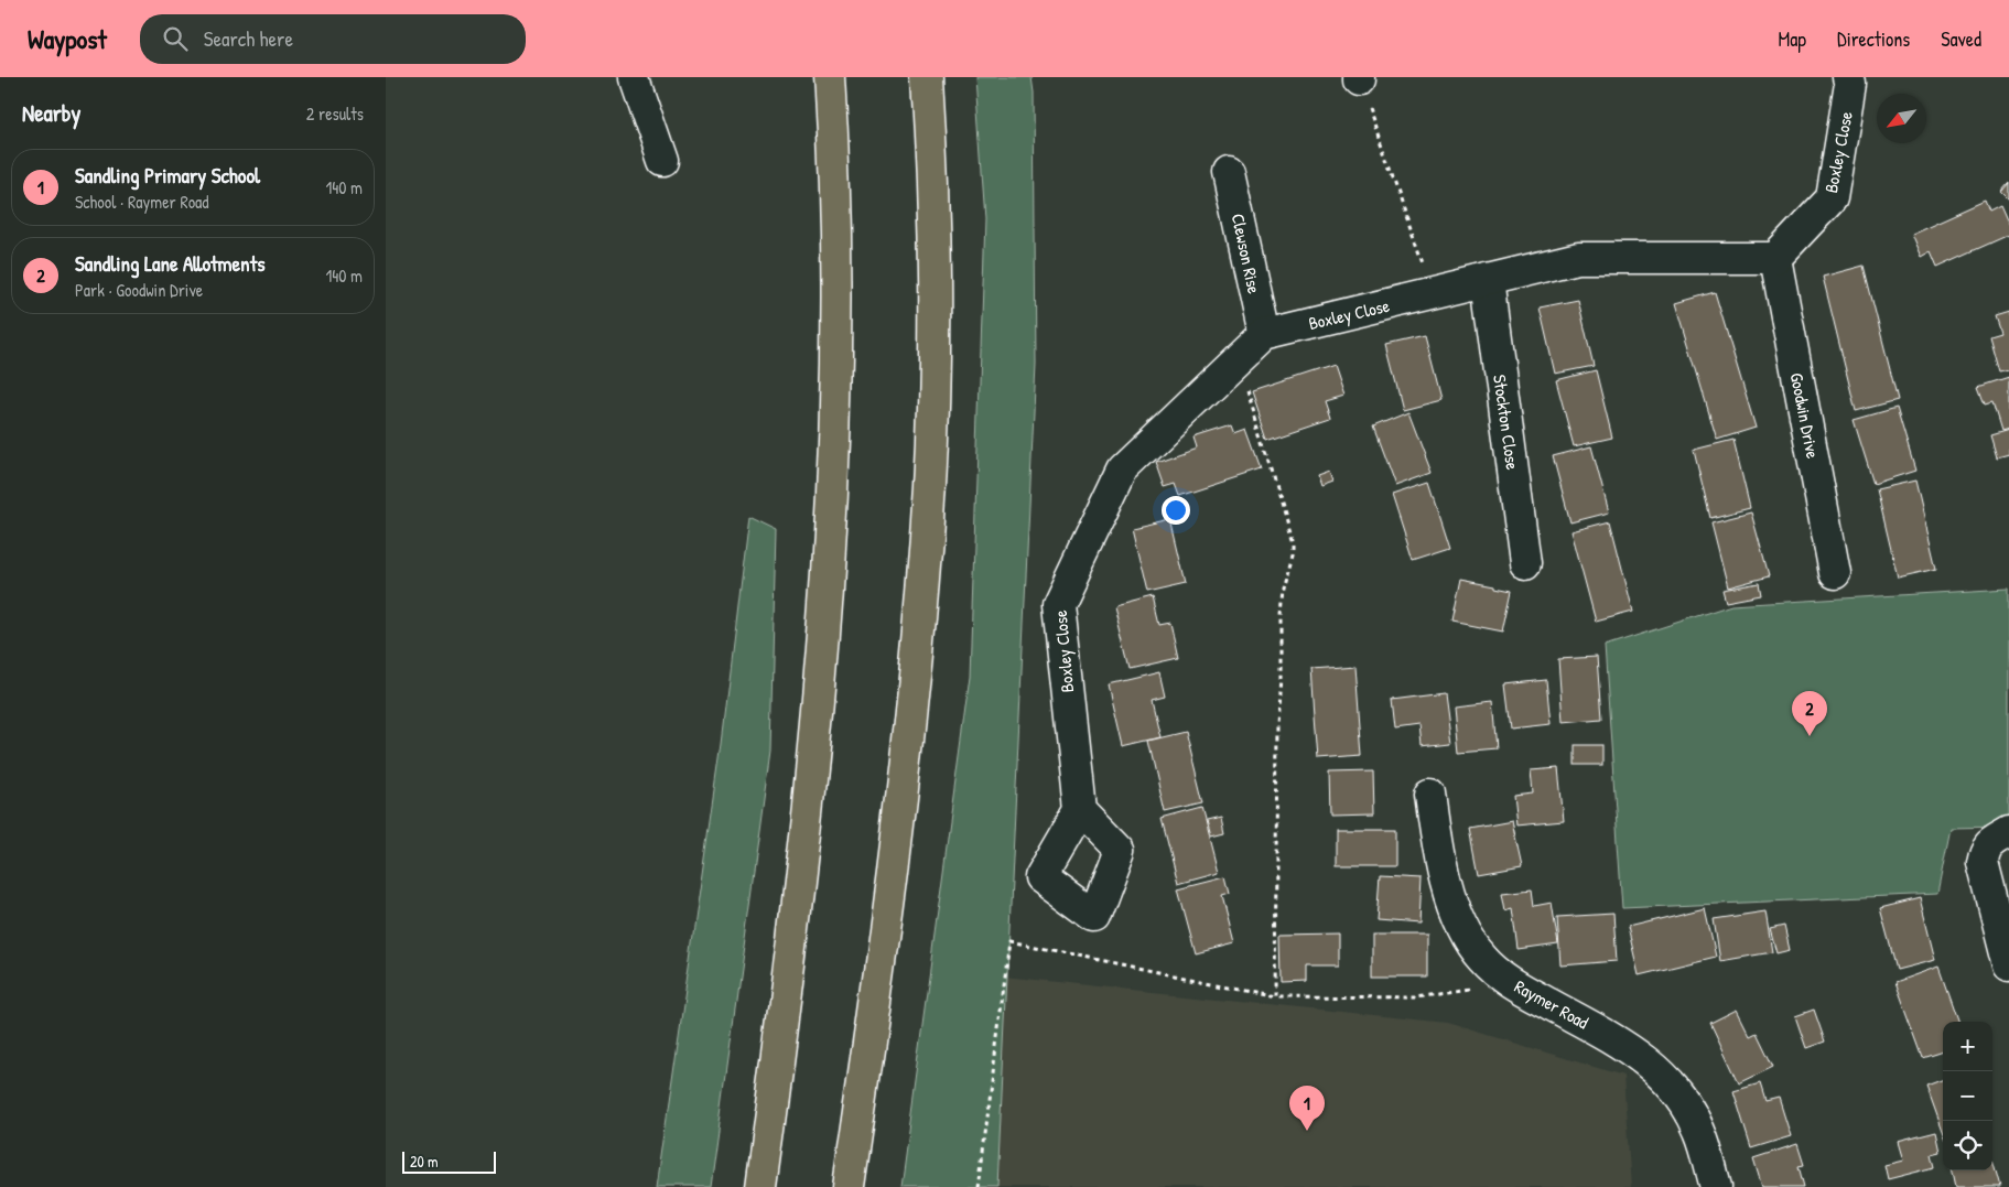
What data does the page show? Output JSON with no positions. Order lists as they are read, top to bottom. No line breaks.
{"streets":{"street":["Boxley Close","Clewson Rise","Goodwin Drive","Stockton Close","Raymer Road"]},"crossings":[["Boxley Close","Clewson Rise"],["Boxley Close","Goodwin Drive"],["Boxley Close","Stockton Close"]],"scale_bar":"20 m","north":"bottom left","page":{"header":"Waypost","search":"Search here","nav":["Map","Directions","Saved"],"heading":["Nearby","2 results"],"list":[{"mark":"1","name":"Sandling Primary School","note":"School · Raymer Road","value":"140 m"},{"mark":"2","name":"Sandling Lane Allotments","note":"Park · Goodwin Drive","value":"140 m"}],"pins":["2","1"],"map_buttons":["+","−"],"scale":"20 m"}}
